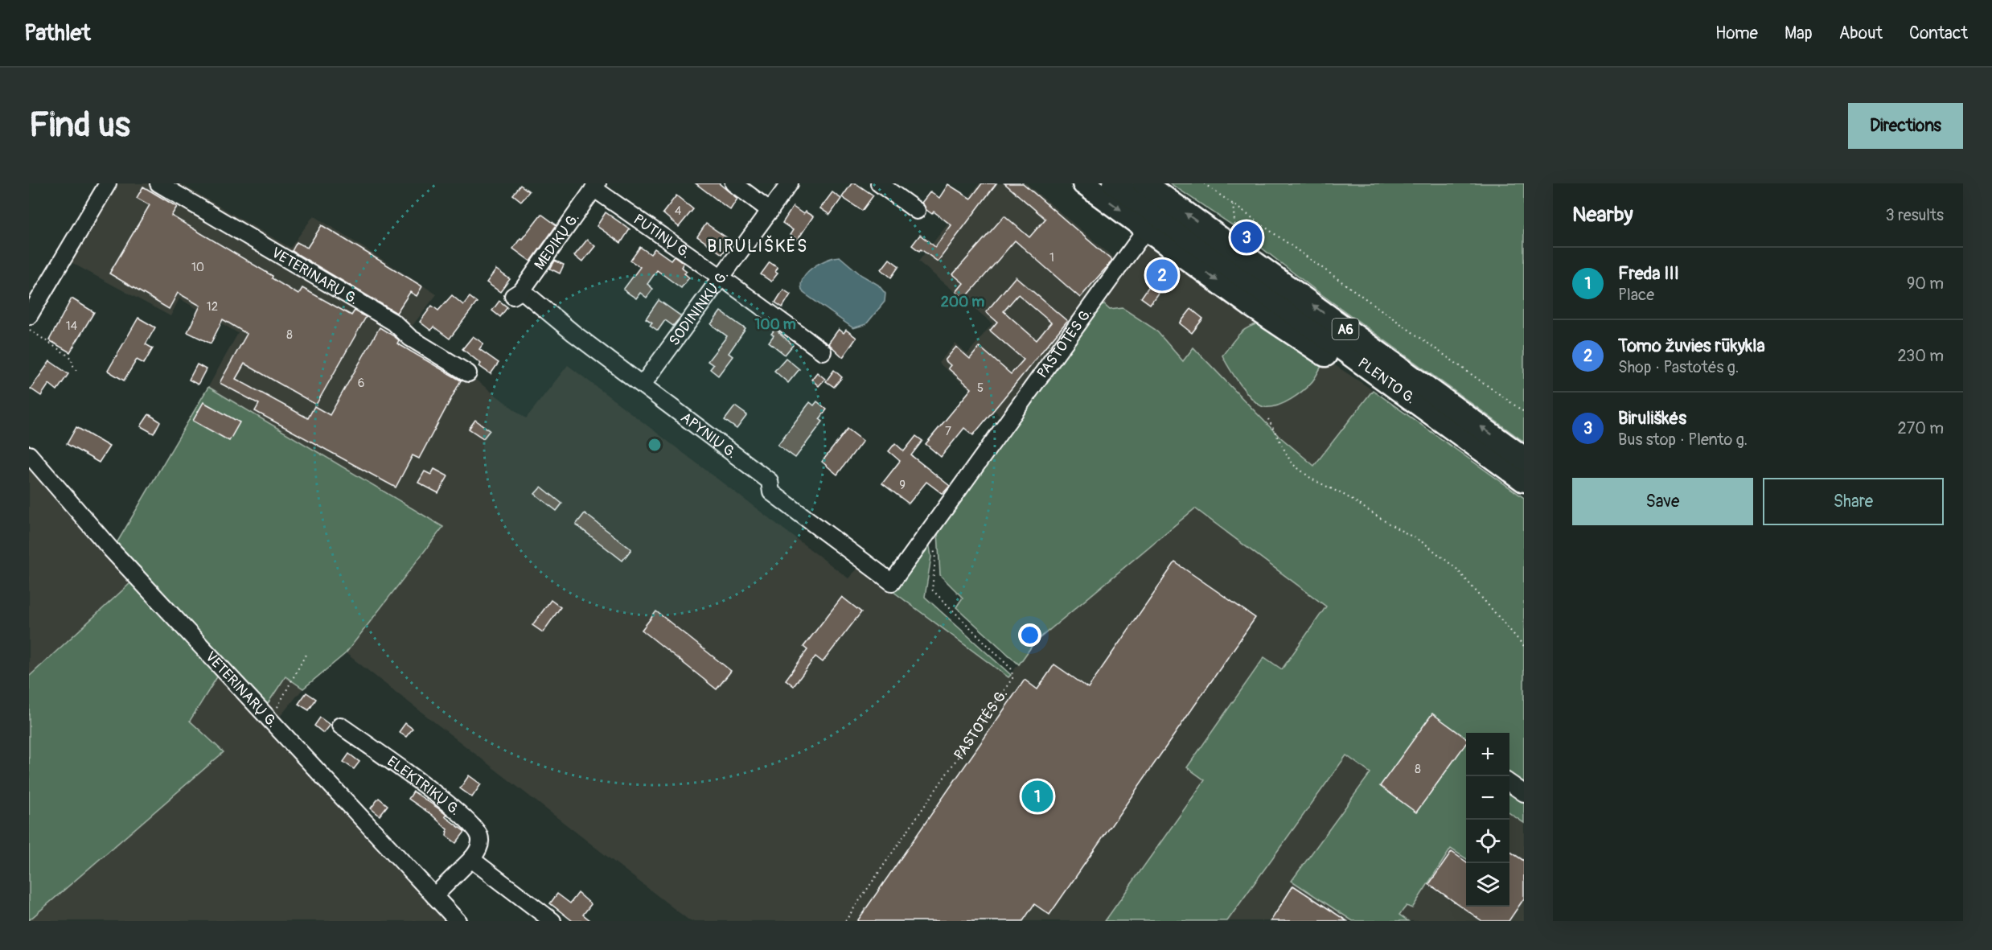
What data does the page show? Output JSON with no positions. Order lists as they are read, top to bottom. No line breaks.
{"streets":{"highway":["A6","PLENTO G."],"street":["PUTINŲ G.","MEDIKŲ G.","VETERINARŲ G.","SODININKŲ G.","PASTOTĖS G.","APYNIŲ G.","ELEKTRIKŲ G."]},"crossings":[["PUTINŲ G.","MEDIKŲ G."],["PUTINŲ G.","SODININKŲ G."],["MEDIKŲ G.","APYNIŲ G."],["VETERINARŲ G.","ELEKTRIKŲ G."],["SODININKŲ G.","APYNIŲ G."],["A6","PASTOTĖS G."],["A6","PLENTO G."],["PASTOTĖS G.","PLENTO G."],["PASTOTĖS G.","APYNIŲ G."]],"districts":["BIRULIŠKĖS"],"house_numbers":["4","1","10","12","14","8","6","5","7","9","8"],"page":{"header":"Pathlet","nav":["Home","Map","About","Contact"],"buttons":["Directions",["Save","Share"]],"title":"Find us","heading":["Nearby","3 results"],"pins":["3","2","1"],"list":[{"mark":"1","name":"Freda III","note":"Place","value":"90 m"},{"mark":"2","name":"Tomo žuvies rūkykla","note":"Shop · Pastotės g.","value":"230 m"},{"mark":"3","name":"Biruliškės","note":"Bus stop · Plento g.","value":"270 m"}],"map_buttons":["+","−"]},"rings":["200 m","100 m"]}
